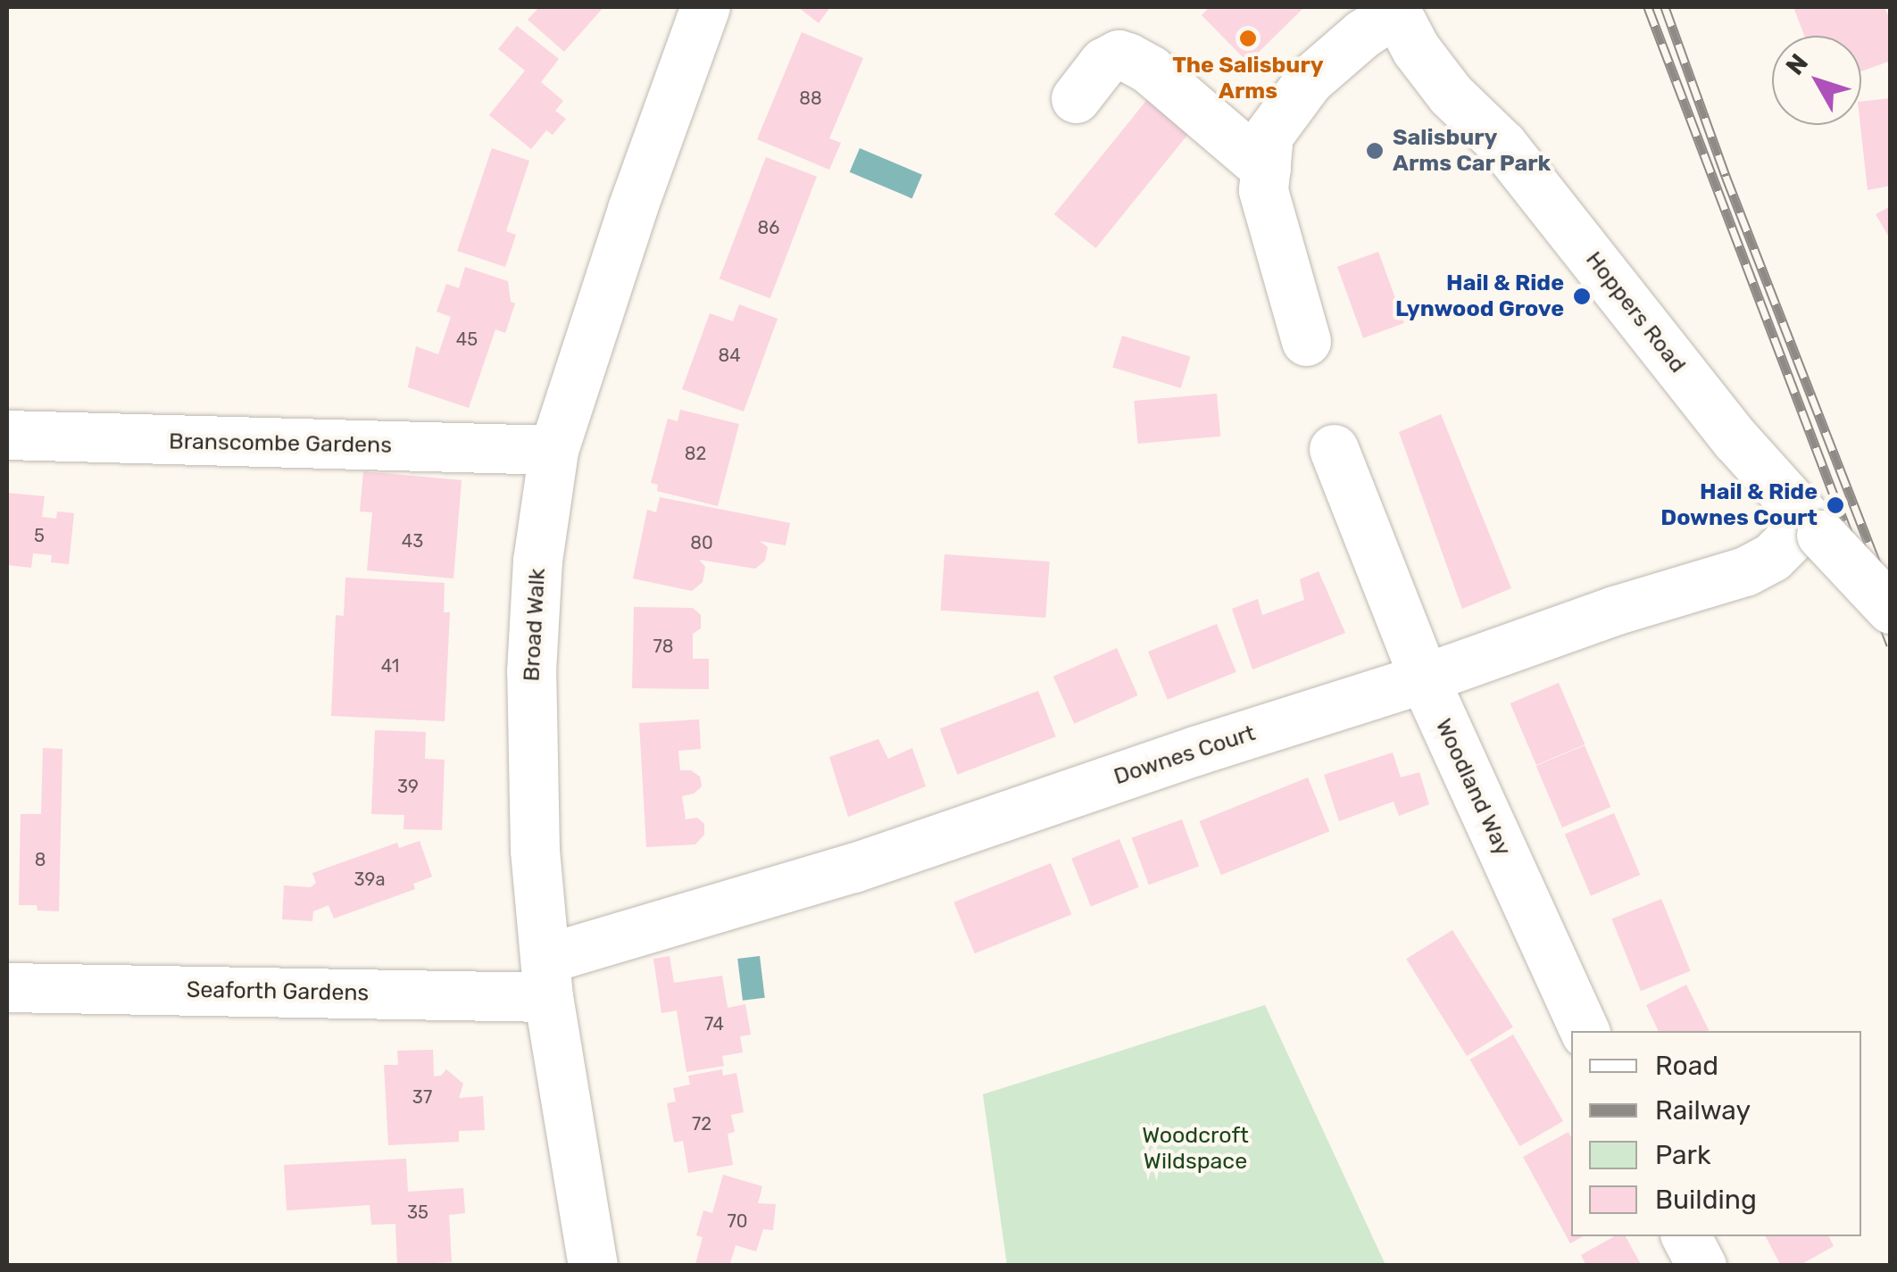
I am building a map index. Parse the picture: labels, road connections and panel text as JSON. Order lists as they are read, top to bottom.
{
  "streets": {
    "street": [
      "Hoppers Road",
      "Branscombe Gardens",
      "Broad Walk",
      "Downes Court",
      "Woodland Way",
      "Seaforth Gardens"
    ]
  },
  "crossings": [
    ["Hoppers Road", "Downes Court"],
    ["Branscombe Gardens", "Broad Walk"],
    ["Broad Walk", "Downes Court"],
    ["Broad Walk", "Seaforth Gardens"],
    ["Downes Court", "Woodland Way"],
    ["Downes Court", "Seaforth Gardens"]
  ],
  "parks": ["Woodcroft Wildspace"],
  "places": [
    "The Salisbury Arms",
    "Salisbury Arms Car Park",
    "Hail & Ride Lynwood Grove",
    "Hail & Ride Downes Court"
  ],
  "house_numbers": [
    "88",
    "86",
    "45",
    "84",
    "82",
    "5",
    "43",
    "80",
    "78",
    "41",
    "39",
    "8",
    "39a",
    "74",
    "37",
    "72",
    "35",
    "70"
  ],
  "legend": [
    "Road",
    "Railway",
    "Park",
    "Building"
  ],
  "north": "top left"
}
